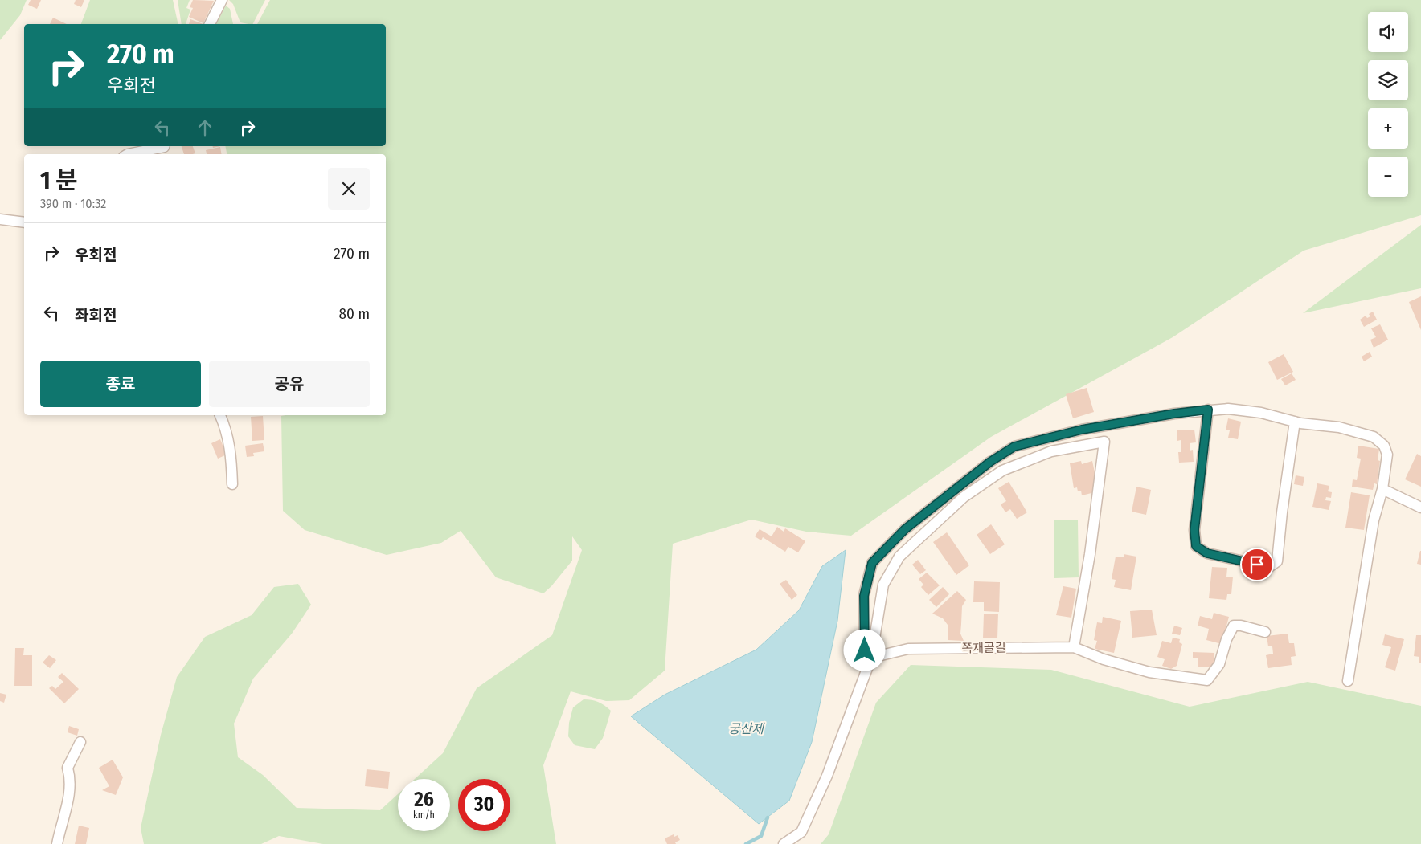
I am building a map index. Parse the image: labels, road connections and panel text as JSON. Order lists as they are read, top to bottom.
{
  "streets": {
    "street": ["쪽재골길"]
  },
  "water": ["궁산제"],
  "page": {
    "map_buttons": ["+", "−"],
    "turn": ["270 m", "우회전"],
    "heading": ["1 분", "390 m · 10:32"],
    "list": [
      {
        "name": "우회전",
        "value": "270 m"
      },
      {
        "name": "좌회전",
        "value": "80 m"
      }
    ],
    "buttons": ["종료", "공유"],
    "speed": "26 km/h",
    "limit": "30"
  }
}
